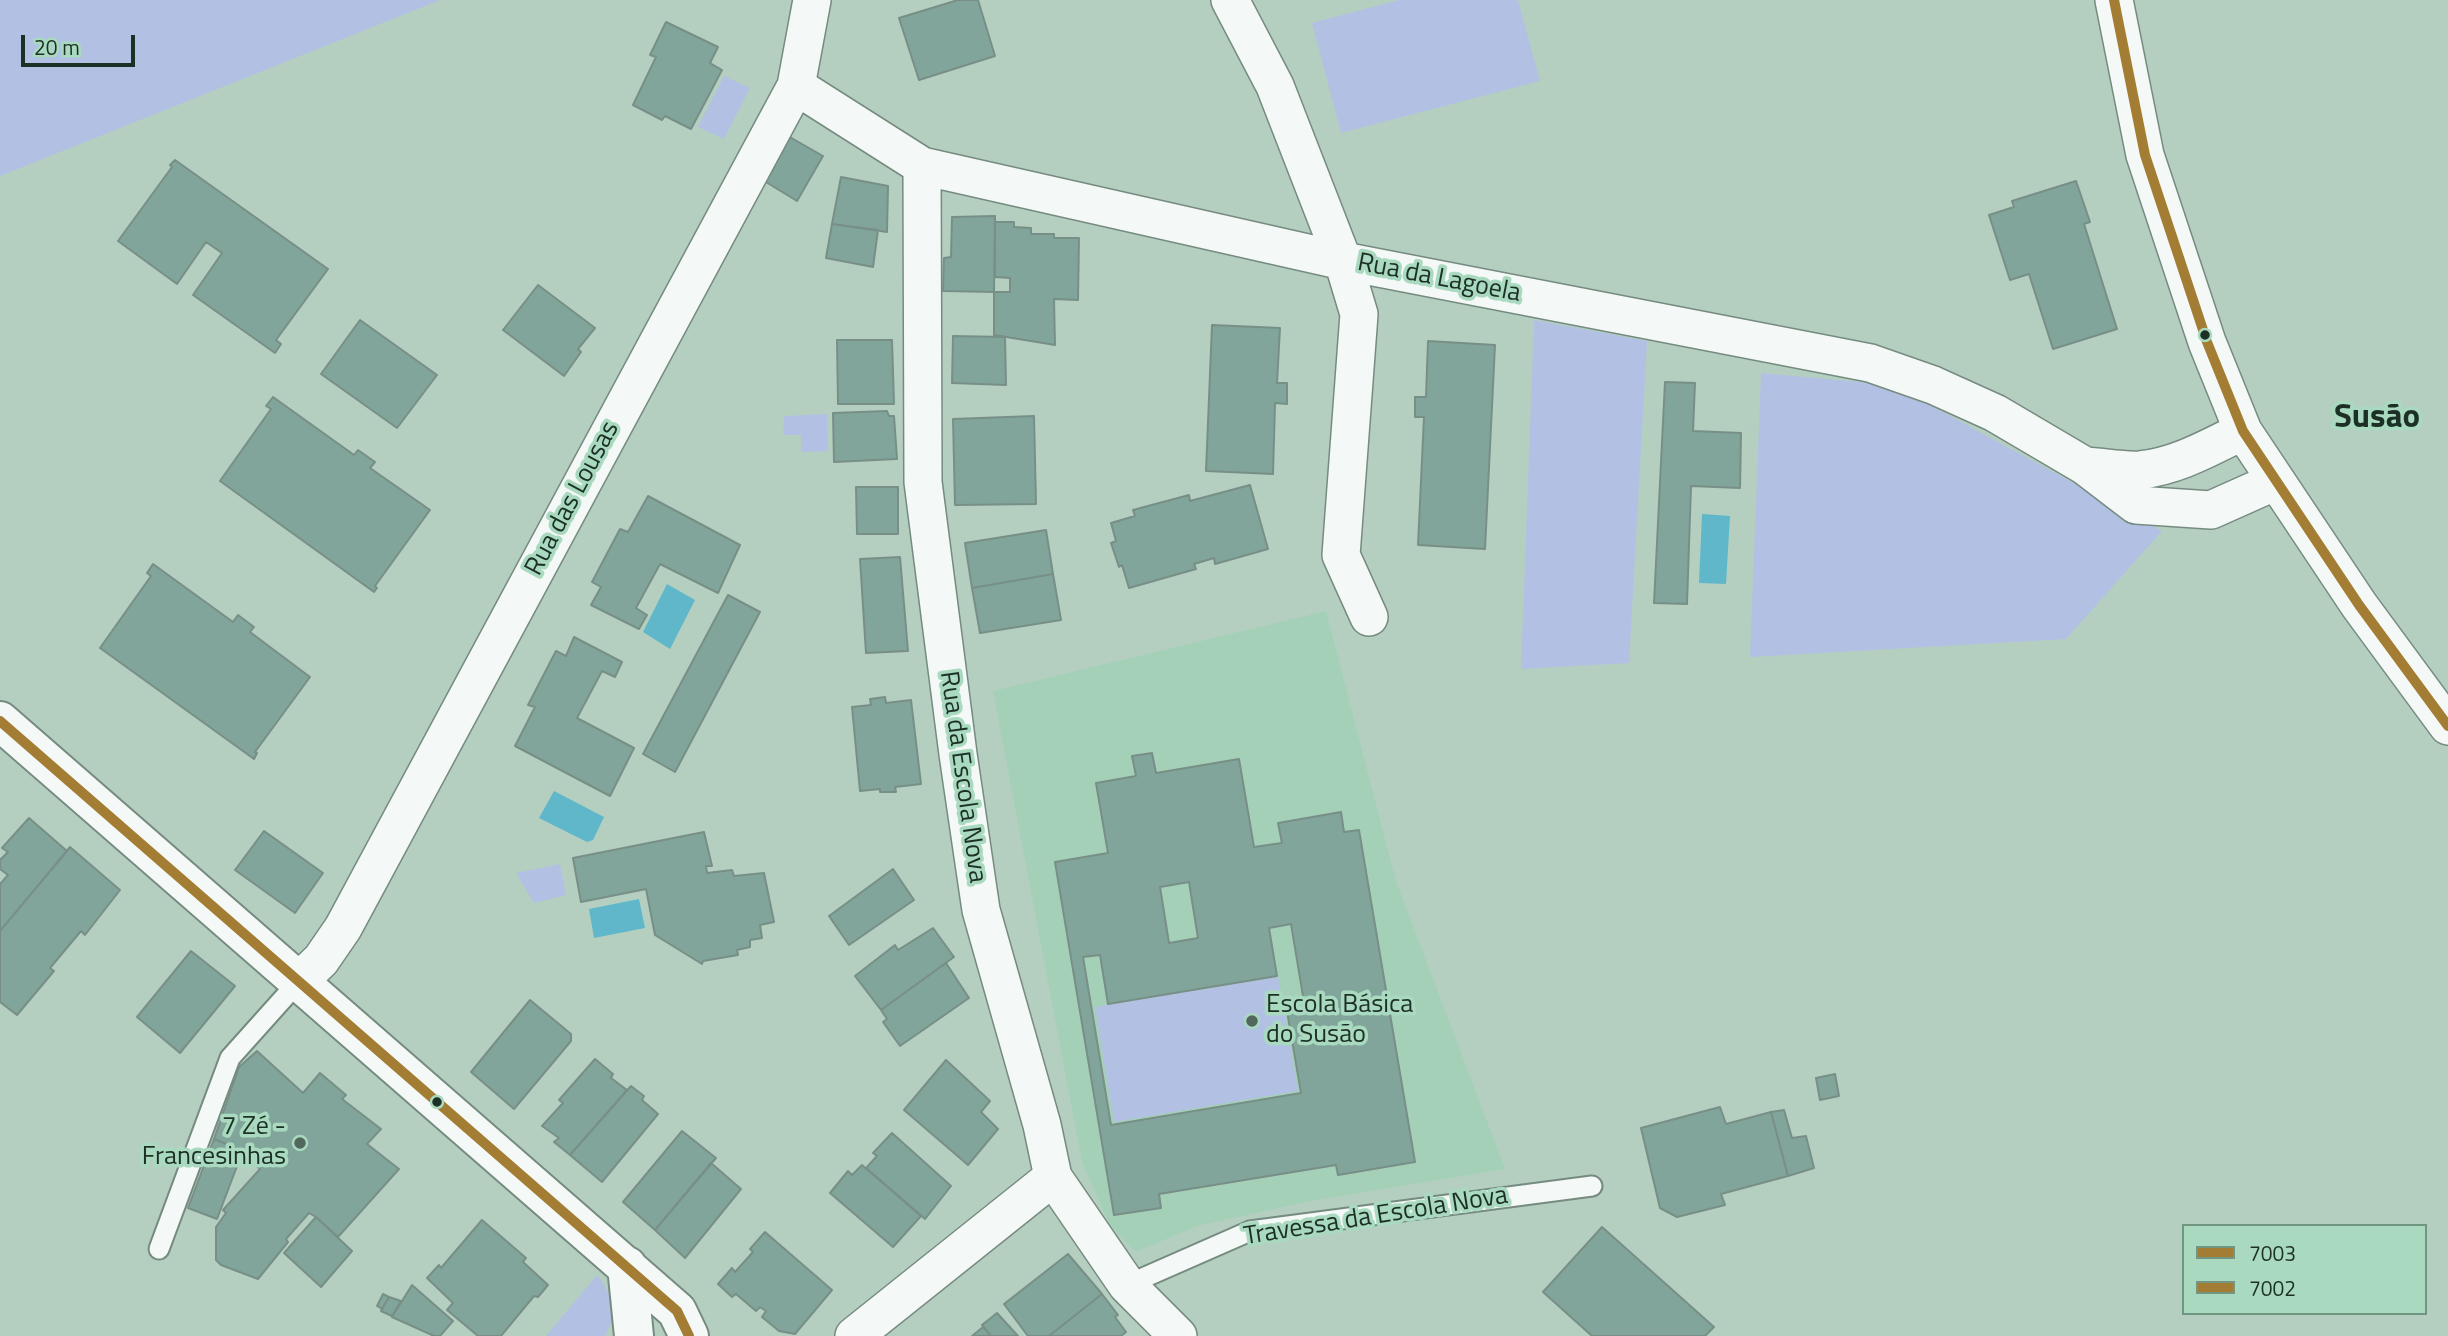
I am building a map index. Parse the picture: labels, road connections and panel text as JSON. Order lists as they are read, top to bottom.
{
  "streets": {
    "street": ["Rua da Lagoela", "Rua das Lousas", "Rua da Escola Nova"],
    "lane": ["Travessa da Escola Nova"]
  },
  "crossings": [
    ["Rua da Lagoela", "Rua das Lousas"],
    ["Rua da Lagoela", "Rua da Escola Nova"],
    ["Rua da Escola Nova", "Travessa da Escola Nova"]
  ],
  "districts": ["Susão"],
  "places": ["Escola Básica do Susão", "7 Zé - Francesinhas"],
  "lines": ["transit line 7003", "transit line 7002"],
  "legend": ["7003", "7002"],
  "scale_bar": "20 m"
}
